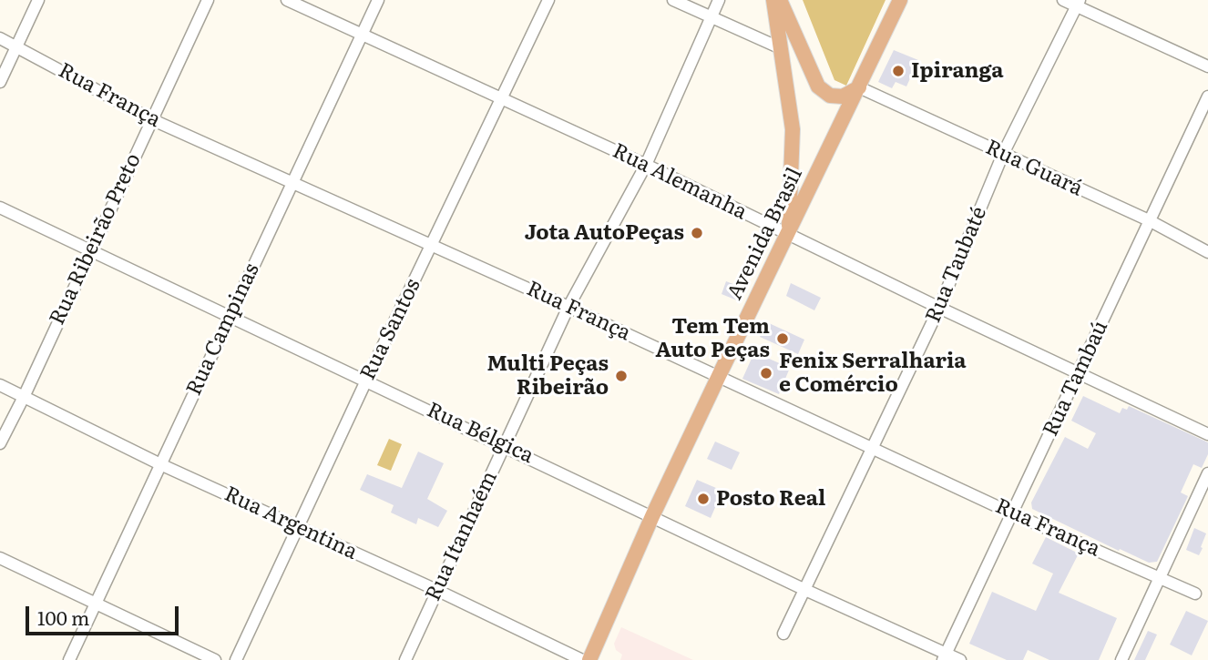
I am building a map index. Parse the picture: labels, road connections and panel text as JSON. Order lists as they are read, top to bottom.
{
  "streets": {
    "main road": ["Avenida Brasil"],
    "street": [
      "Rua França",
      "Rua Guará",
      "Rua Alemanha",
      "Rua Ribeirão Preto",
      "Rua Taubaté",
      "Rua Campinas",
      "Rua Santos",
      "Rua Tambaú",
      "Rua Bélgica",
      "Rua Argentina",
      "Rua Itanhaém"
    ]
  },
  "crossings": [
    ["Rua França", "Avenida Brasil"],
    ["Rua França", "Rua Ribeirão Preto"],
    ["Rua França", "Rua Taubaté"],
    ["Rua França", "Rua Campinas"],
    ["Rua França", "Rua Santos"],
    ["Rua França", "Rua Tambaú"],
    ["Rua França", "Rua Itanhaém"],
    ["Rua Guará", "Avenida Brasil"],
    ["Rua Guará", "Rua Taubaté"],
    ["Rua Guará", "Rua Tambaú"],
    ["Rua Alemanha", "Avenida Brasil"],
    ["Rua Alemanha", "Rua Taubaté"],
    ["Rua Alemanha", "Rua Campinas"],
    ["Rua Alemanha", "Rua Santos"],
    ["Rua Alemanha", "Rua Tambaú"],
    ["Rua Alemanha", "Rua Itanhaém"],
    ["Avenida Brasil", "Rua Bélgica"],
    ["Rua Ribeirão Preto", "Rua Bélgica"],
    ["Rua Ribeirão Preto", "Rua Argentina"],
    ["Rua Taubaté", "Rua Bélgica"],
    ["Rua Campinas", "Rua Bélgica"],
    ["Rua Campinas", "Rua Argentina"],
    ["Rua Santos", "Rua Bélgica"],
    ["Rua Santos", "Rua Argentina"],
    ["Rua Tambaú", "Rua Bélgica"],
    ["Rua Bélgica", "Rua Itanhaém"],
    ["Rua Argentina", "Rua Itanhaém"]
  ],
  "places": [
    "Ipiranga",
    "Jota AutoPeças",
    "Tem Tem Auto Peças",
    "Fenix Serralharia e Comércio",
    "Multi Peças Ribeirão",
    "Posto Real"
  ],
  "scale_bar": "100 m"
}
